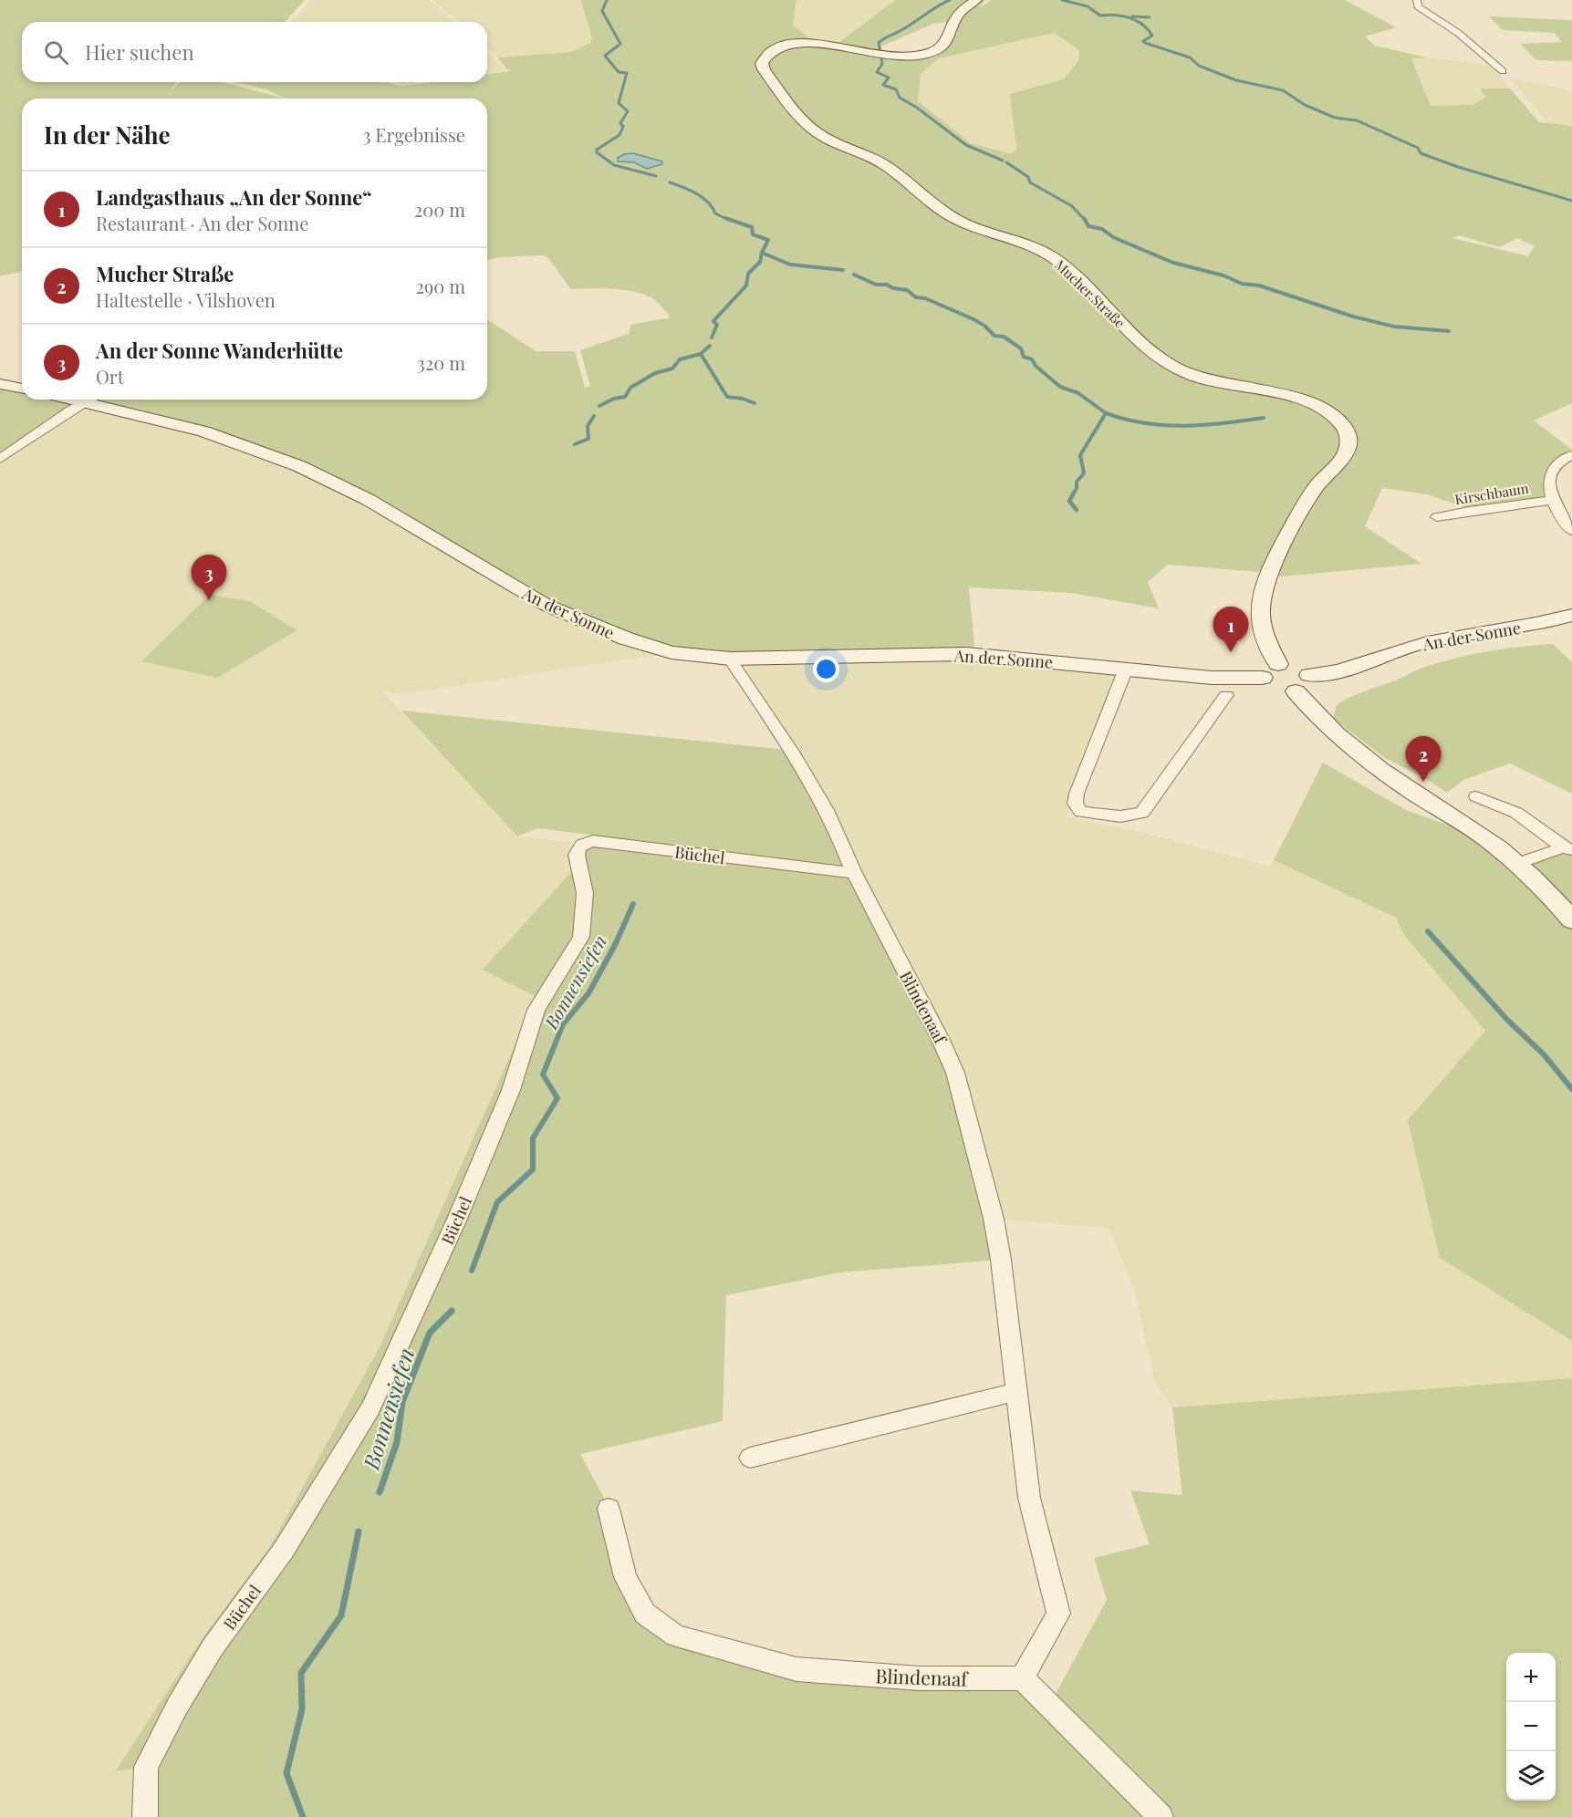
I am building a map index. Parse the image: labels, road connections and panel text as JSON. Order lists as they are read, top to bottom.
{
  "streets": {
    "main road": ["Mucher Straße", "An der Sonne"],
    "street": ["Kirschbaum", "Büchel", "Blindenaaf"]
  },
  "crossings": [
    ["Mucher Straße", "An der Sonne"],
    ["An der Sonne", "Blindenaaf"],
    ["Büchel", "Blindenaaf"]
  ],
  "water": ["Bonnensiefen"],
  "page": {
    "search": "Hier suchen",
    "heading": ["In der Nähe", "3 Ergebnisse"],
    "list": [
      {
        "mark": "1",
        "name": "Landgasthaus „An der Sonne“",
        "note": "Restaurant · An der Sonne",
        "value": "200 m"
      },
      {
        "mark": "2",
        "name": "Mucher Straße",
        "note": "Haltestelle · Vilshoven",
        "value": "290 m"
      },
      {
        "mark": "3",
        "name": "An der Sonne Wanderhütte",
        "note": "Ort",
        "value": "320 m"
      }
    ],
    "pins": ["3", "1", "2"],
    "map_buttons": ["+", "−"]
  }
}
